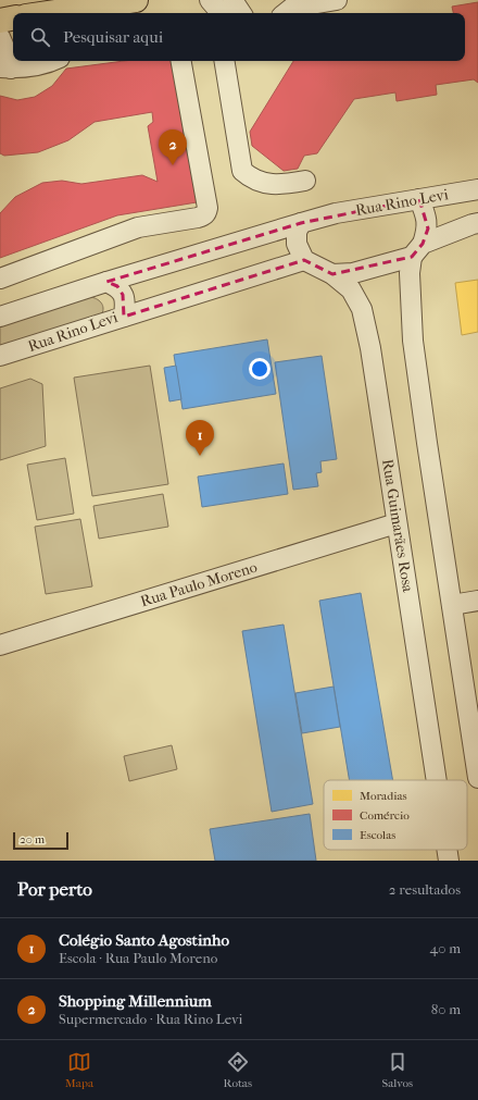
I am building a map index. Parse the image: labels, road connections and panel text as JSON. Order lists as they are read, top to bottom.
{
  "streets": {
    "street": ["Rua Rino Levi", "Rua Guimarães Rosa", "Rua Paulo Moreno"]
  },
  "crossings": [
    ["Rua Guimarães Rosa", "Rua Paulo Moreno"]
  ],
  "legend": ["Moradias", "Comércio", "Escolas"],
  "scale_bar": "20 m",
  "page": {
    "search": "Pesquisar aqui",
    "pins": ["2", "1"],
    "scale": "20 m",
    "heading": ["Por perto", "2 resultados"],
    "list": [
      {
        "mark": "1",
        "name": "Colégio Santo Agostinho",
        "note": "Escola · Rua Paulo Moreno",
        "value": "40 m"
      },
      {
        "mark": "2",
        "name": "Shopping Millennium",
        "note": "Supermercado · Rua Rino Levi",
        "value": "80 m"
      }
    ],
    "nav": ["Mapa", "Rotas", "Salvos"]
  }
}
